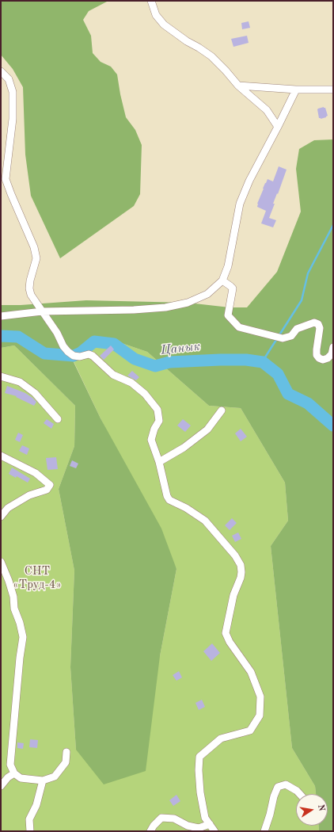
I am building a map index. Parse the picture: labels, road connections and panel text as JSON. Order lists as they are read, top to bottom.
{
  "water": ["Цанык"],
  "parks": ["СНТ «Труд-4»"],
  "north": "right"
}
